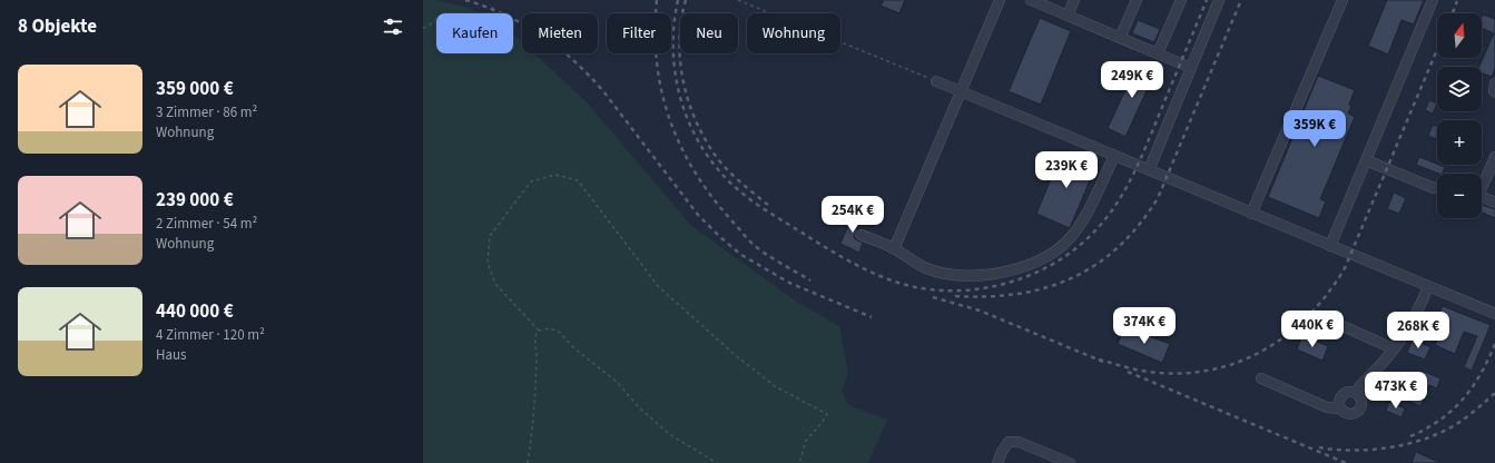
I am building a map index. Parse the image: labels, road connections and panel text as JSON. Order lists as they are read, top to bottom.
{
  "north": "top",
  "page": {
    "heading": "8 Objekte",
    "map_buttons": ["+", "−"],
    "chip": [
      "Kaufen",
      "Mieten",
      "Filter",
      "Neu",
      "Wohnung"
    ],
    "list": [
      {
        "name": "359 000 €",
        "note": "3 Zimmer · 86 m² · Wohnung"
      },
      {
        "name": "239 000 €",
        "note": "2 Zimmer · 54 m² · Wohnung"
      },
      {
        "name": "440 000 €",
        "note": "4 Zimmer · 120 m² · Haus"
      }
    ],
    "price": [
      "249K €",
      "359K €",
      "239K €",
      "254K €",
      "374K €",
      "440K €",
      "268K €",
      "473K €"
    ]
  }
}
